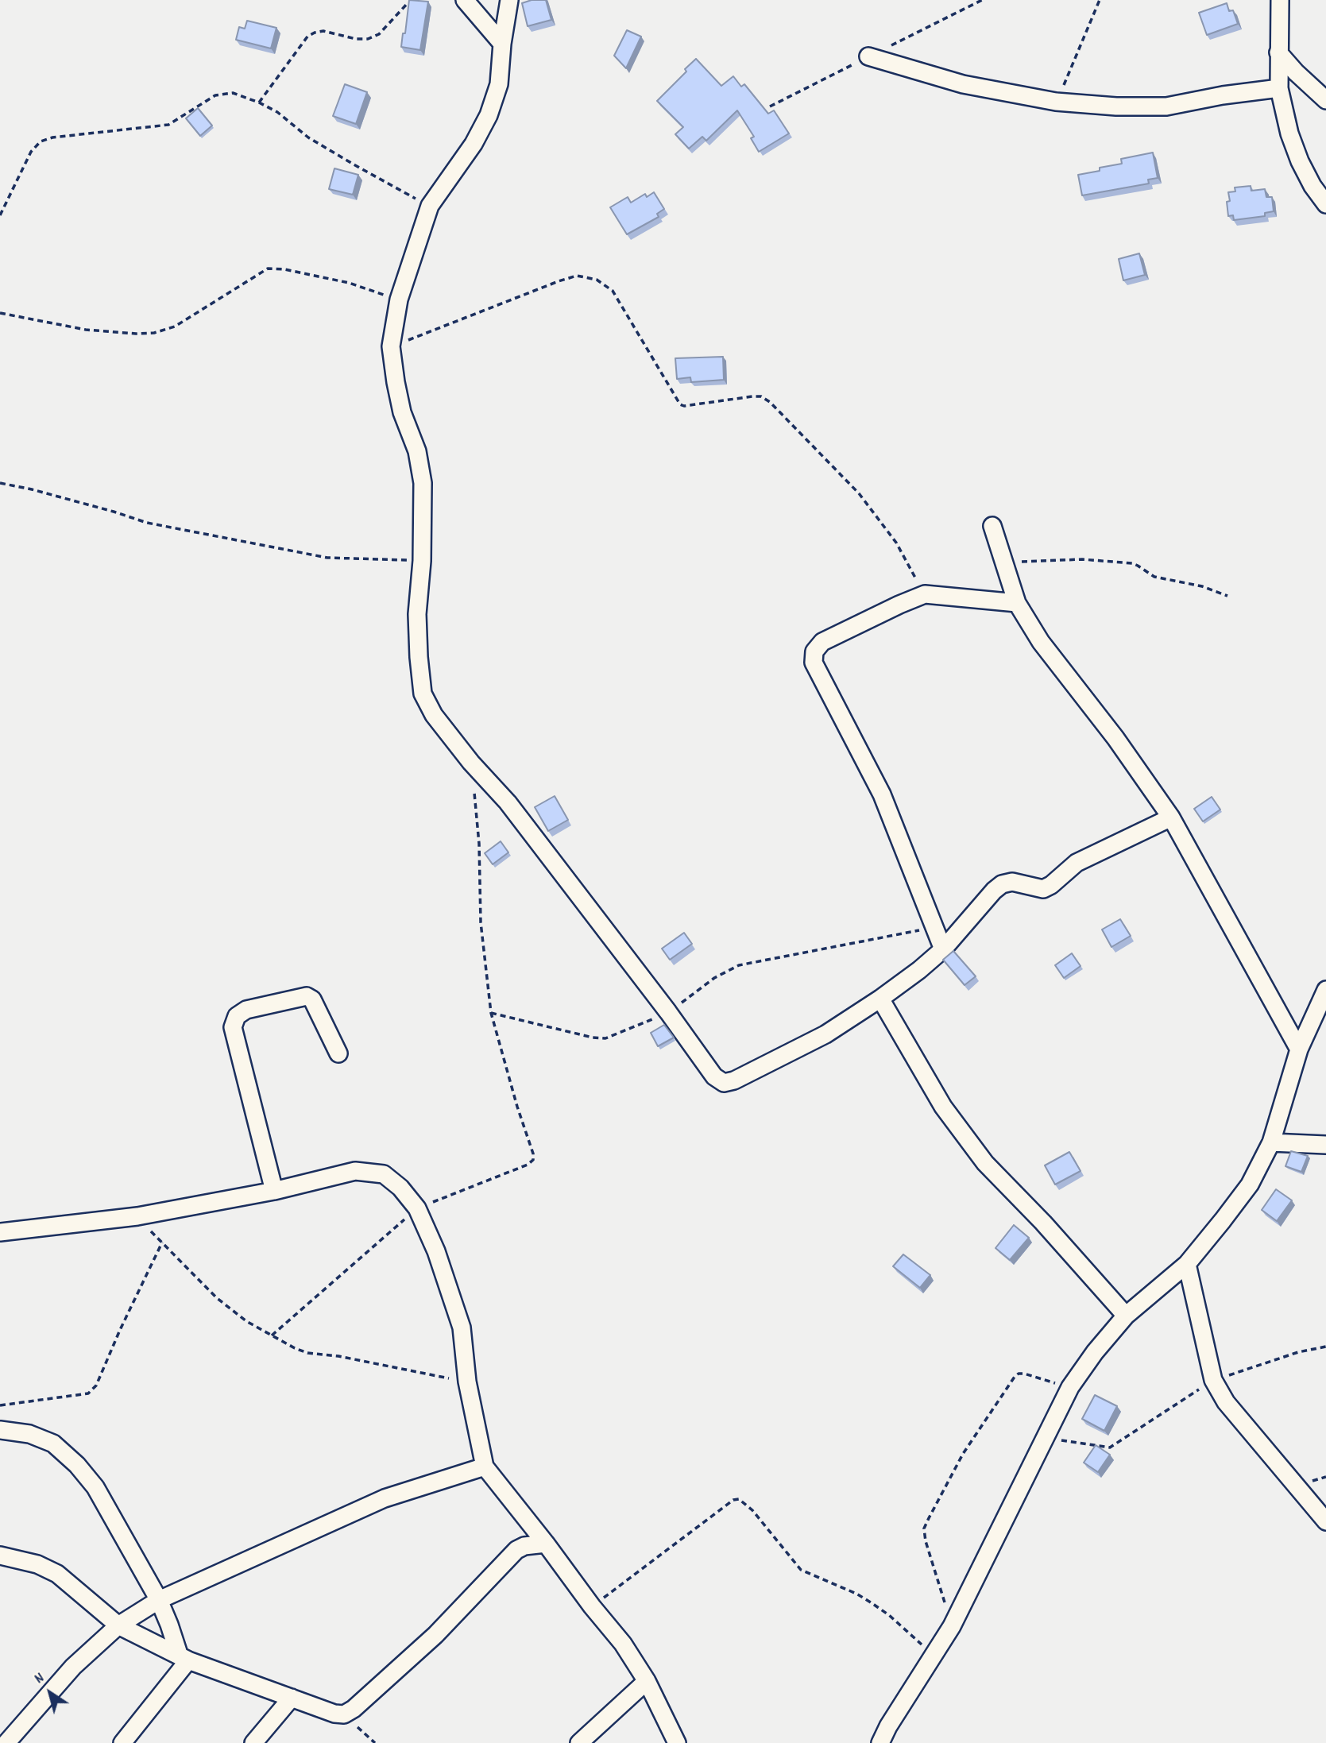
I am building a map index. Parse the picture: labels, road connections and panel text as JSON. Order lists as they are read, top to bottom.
{
  "north": "top left"
}
